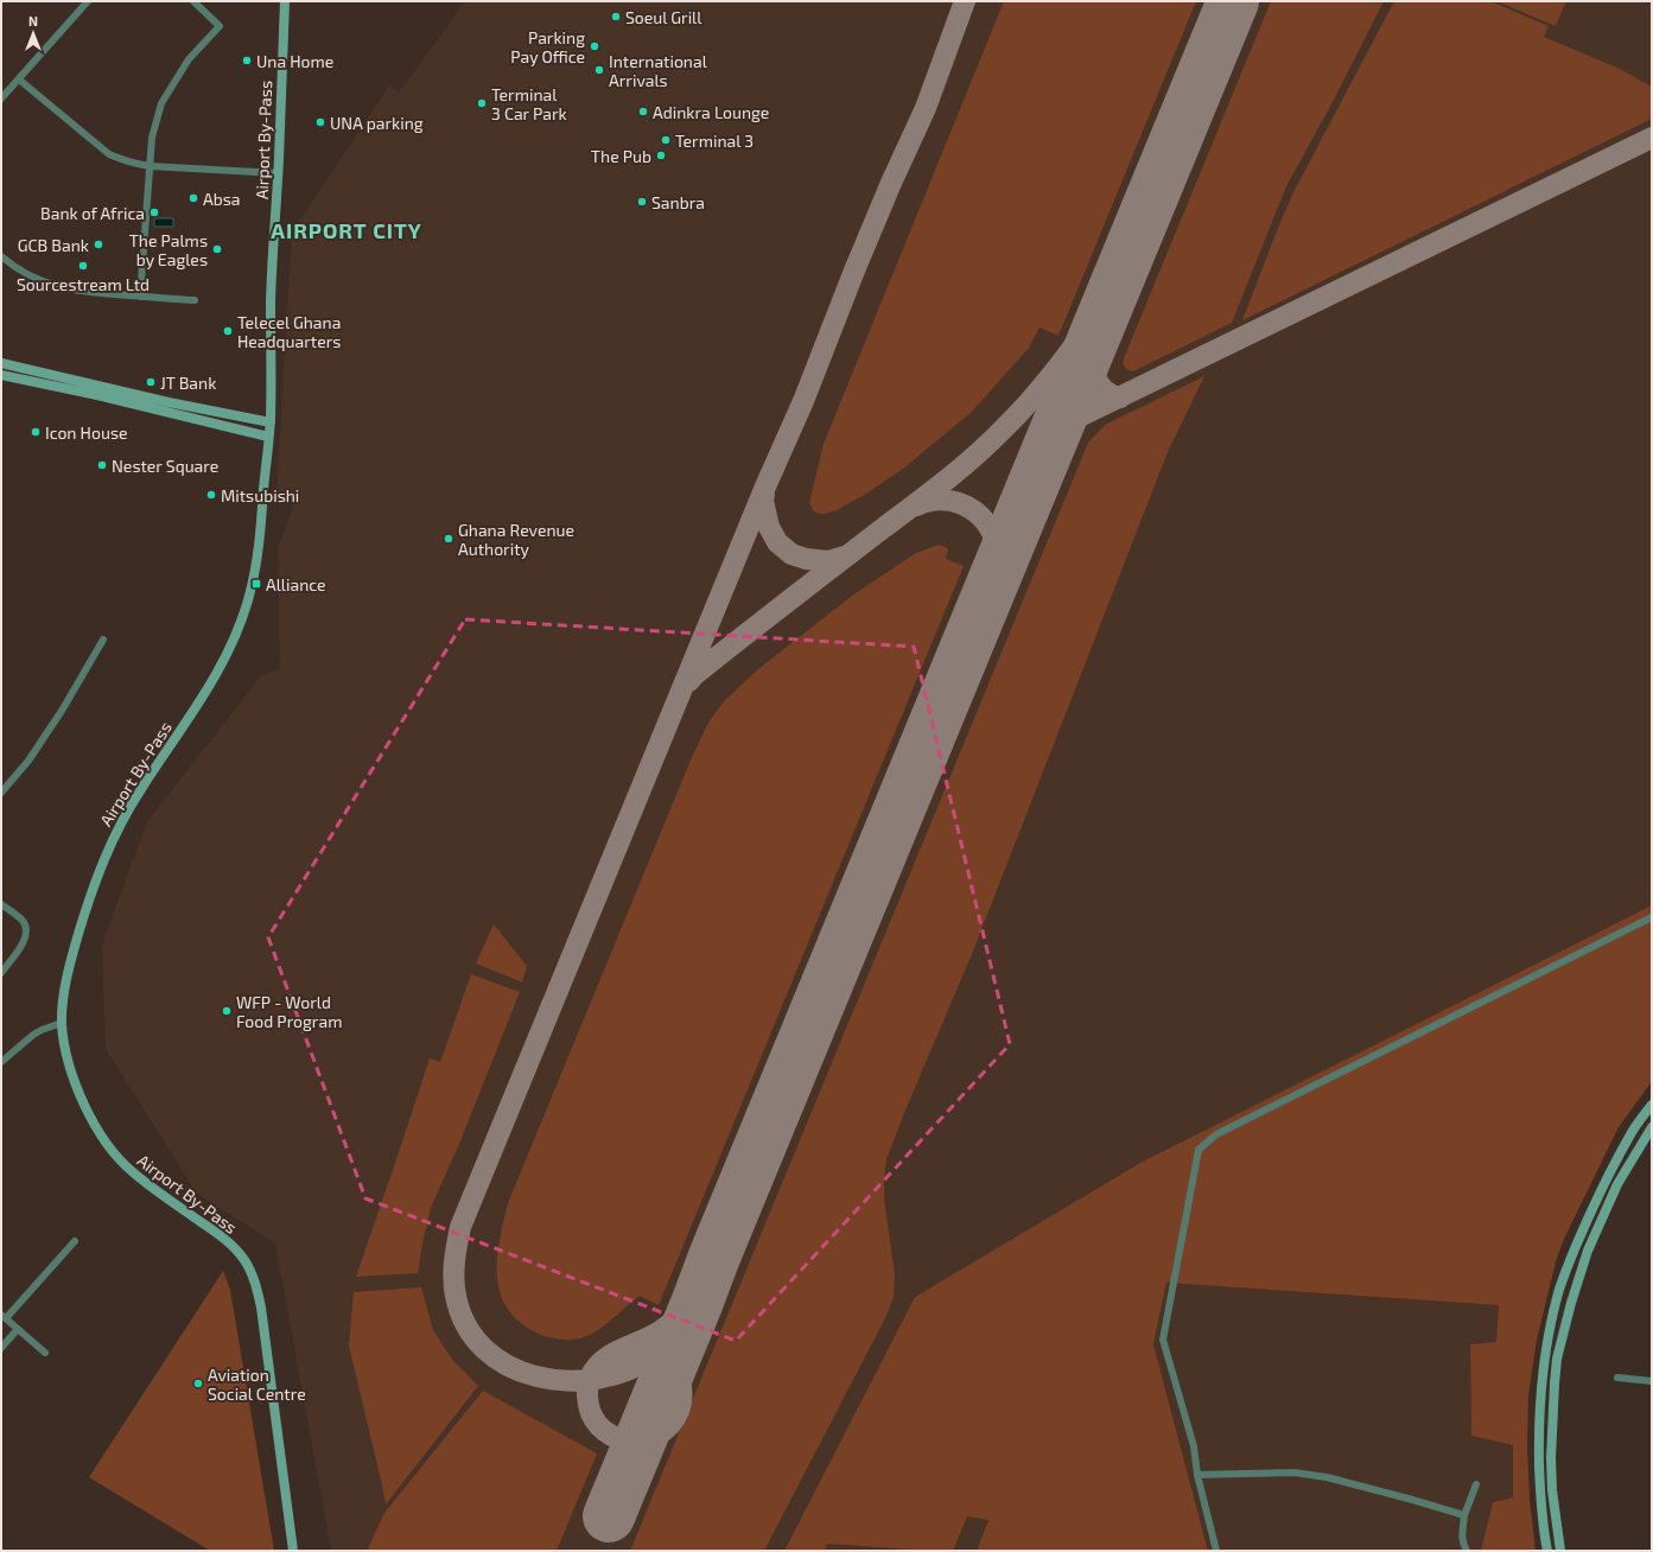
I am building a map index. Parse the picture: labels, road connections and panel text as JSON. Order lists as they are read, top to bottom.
{
  "streets": {
    "main road": ["Airport By-Pass"]
  },
  "districts": ["AIRPORT CITY"],
  "places": {
    "other": [
      "Soeul Grill",
      "Parking Pay Office",
      "Una Home",
      "International Arrivals",
      "Terminal 3 Car Park",
      "Adinkra Lounge",
      "UNA parking",
      "Terminal 3",
      "The Pub",
      "Absa",
      "Sanbra",
      "Bank of Africa",
      "GCB Bank",
      "The Palms by Eagles",
      "Sourcestream Ltd",
      "Telecel Ghana Headquarters",
      "JT Bank",
      "Icon House",
      "Nester Square",
      "Mitsubishi",
      "Ghana Revenue Authority",
      "WFP - World Food Program",
      "Aviation Social Centre"
    ],
    "transit": ["Alliance"]
  },
  "north": "top"
}
